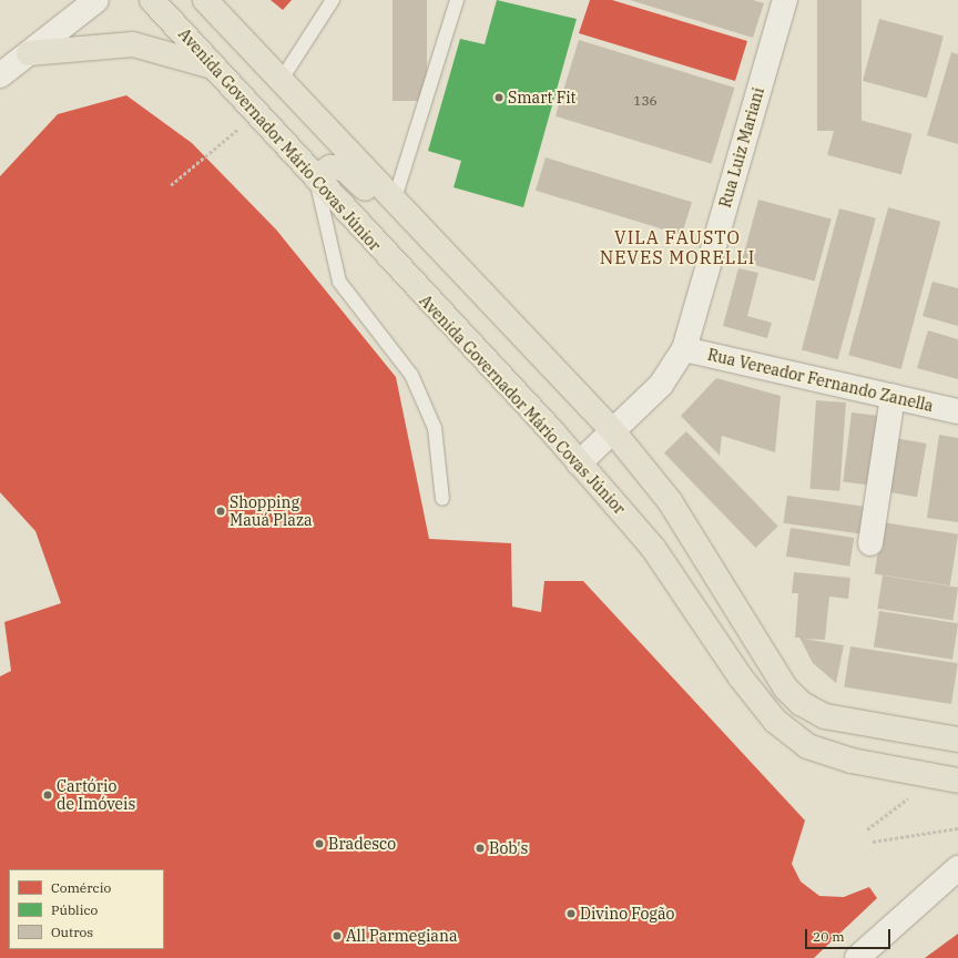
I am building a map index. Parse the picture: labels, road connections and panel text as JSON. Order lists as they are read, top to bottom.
{
  "streets": {
    "main road": ["Avenida Governador Mário Covas Júnior", "Rua Luiz Mariani", "Rua Vereador Fernando Zanella"]
  },
  "crossings": [
    ["Avenida Governador Mário Covas Júnior", "Rua Luiz Mariani"],
    ["Rua Luiz Mariani", "Rua Vereador Fernando Zanella"]
  ],
  "districts": ["VILA FAUSTO NEVES MORELLI"],
  "places": [
    "Smart Fit",
    "Shopping Mauá Plaza",
    "Cartório de Imóveis",
    "Bradesco",
    "Bob's",
    "Divino Fogão",
    "All Parmegiana"
  ],
  "house_numbers": ["136"],
  "legend": ["Comércio", "Público", "Outros"],
  "scale_bar": "20 m"
}
